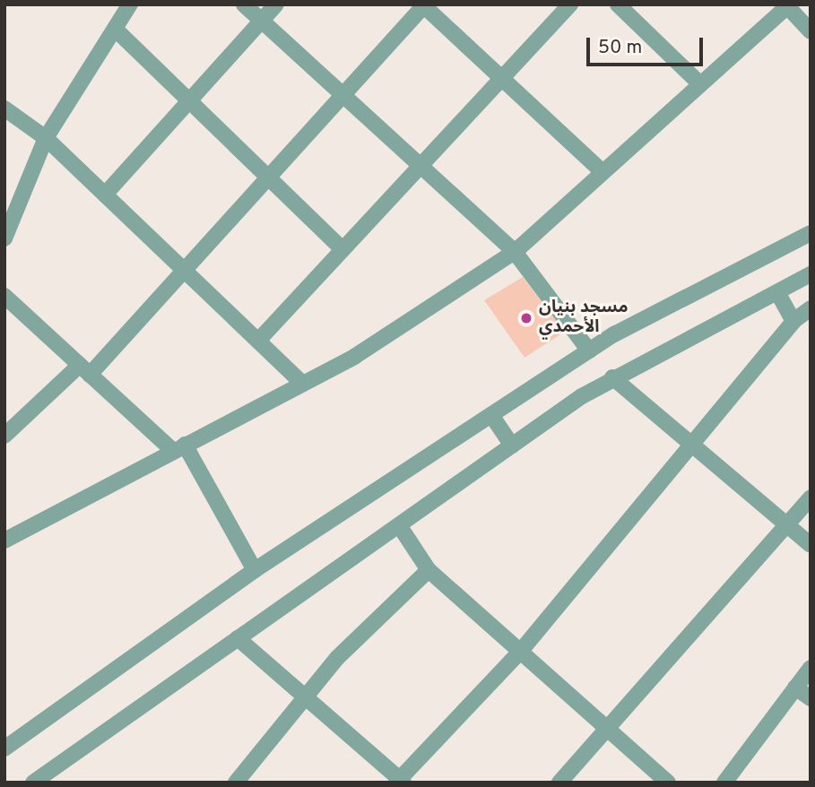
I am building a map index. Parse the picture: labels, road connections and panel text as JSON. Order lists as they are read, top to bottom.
{
  "places": ["مسجد بنيان الأحمدي"],
  "scale_bar": "50 m"
}
